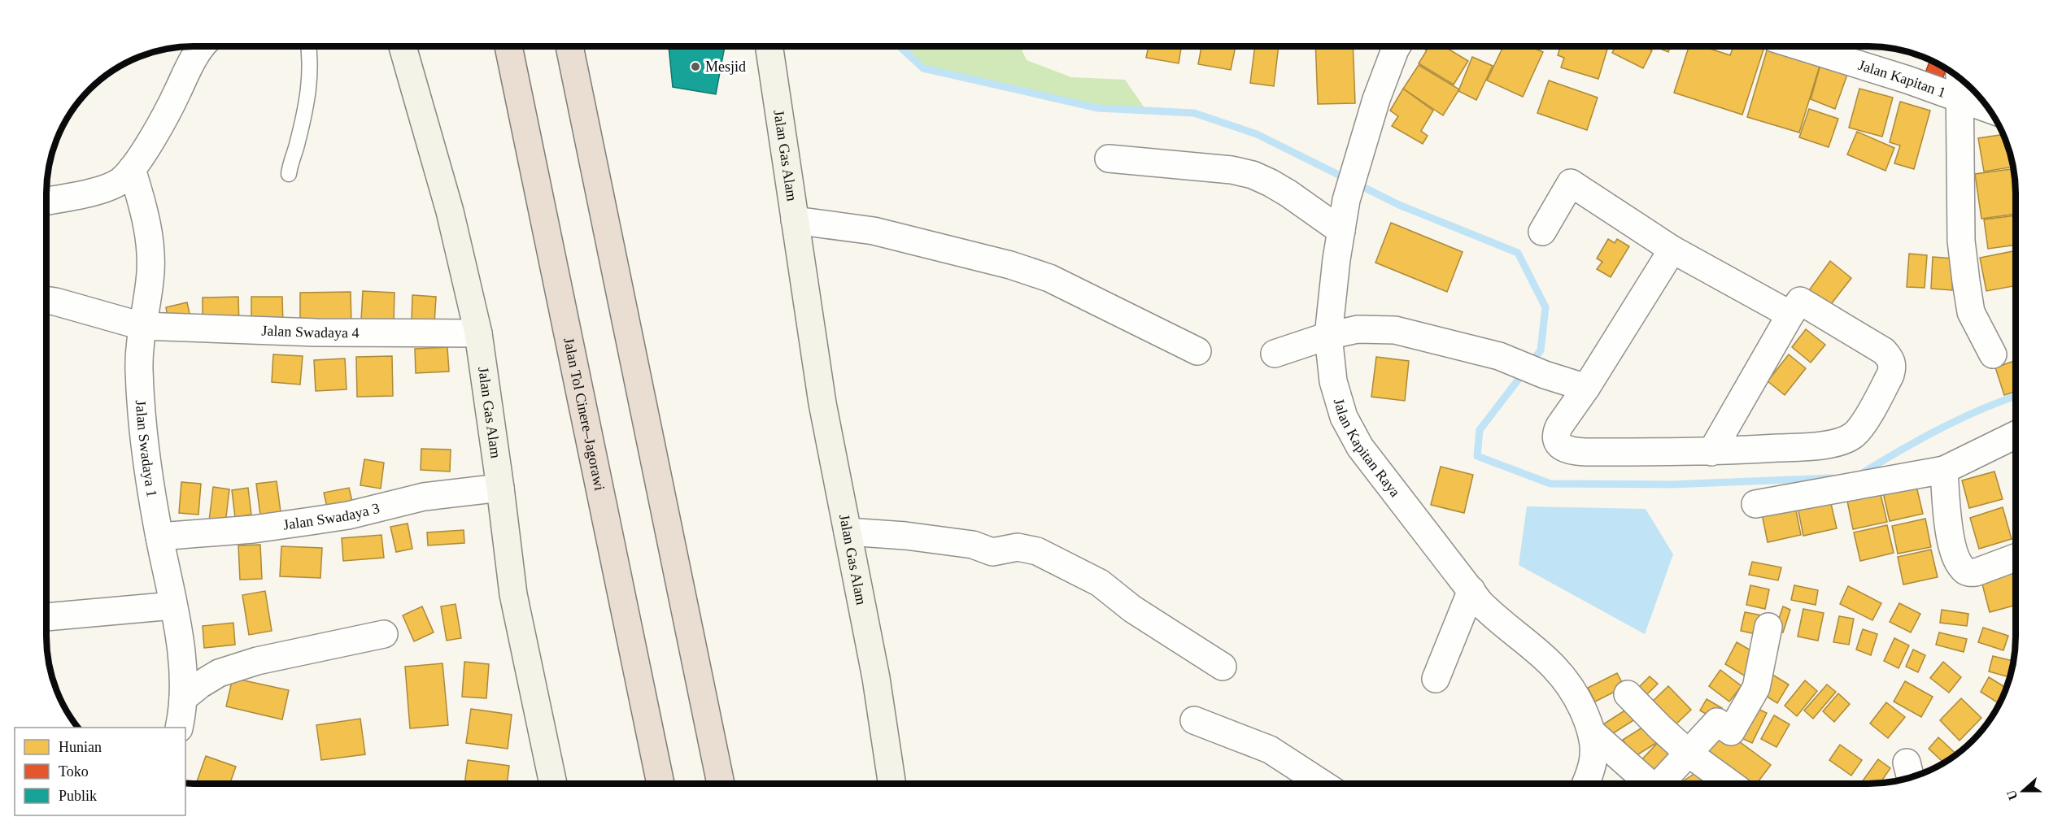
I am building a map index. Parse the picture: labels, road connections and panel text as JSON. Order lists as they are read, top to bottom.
{
  "streets": {
    "highway": ["Jalan Tol Cinere–Jagorawi"],
    "main road": ["Jalan Gas Alam"],
    "street": [
      "Jalan Kapitan 1",
      "Jalan Swadaya 4",
      "Jalan Kapitan Raya",
      "Jalan Swadaya 1",
      "Jalan Swadaya 3"
    ]
  },
  "crossings": [
    ["Jalan Gas Alam", "Jalan Swadaya 4"],
    ["Jalan Gas Alam", "Jalan Swadaya 3"],
    ["Jalan Swadaya 4", "Jalan Swadaya 1"],
    ["Jalan Swadaya 1", "Jalan Swadaya 3"]
  ],
  "places": ["Mesjid"],
  "legend": ["Hunian", "Toko", "Publik"],
  "north": "left"
}
